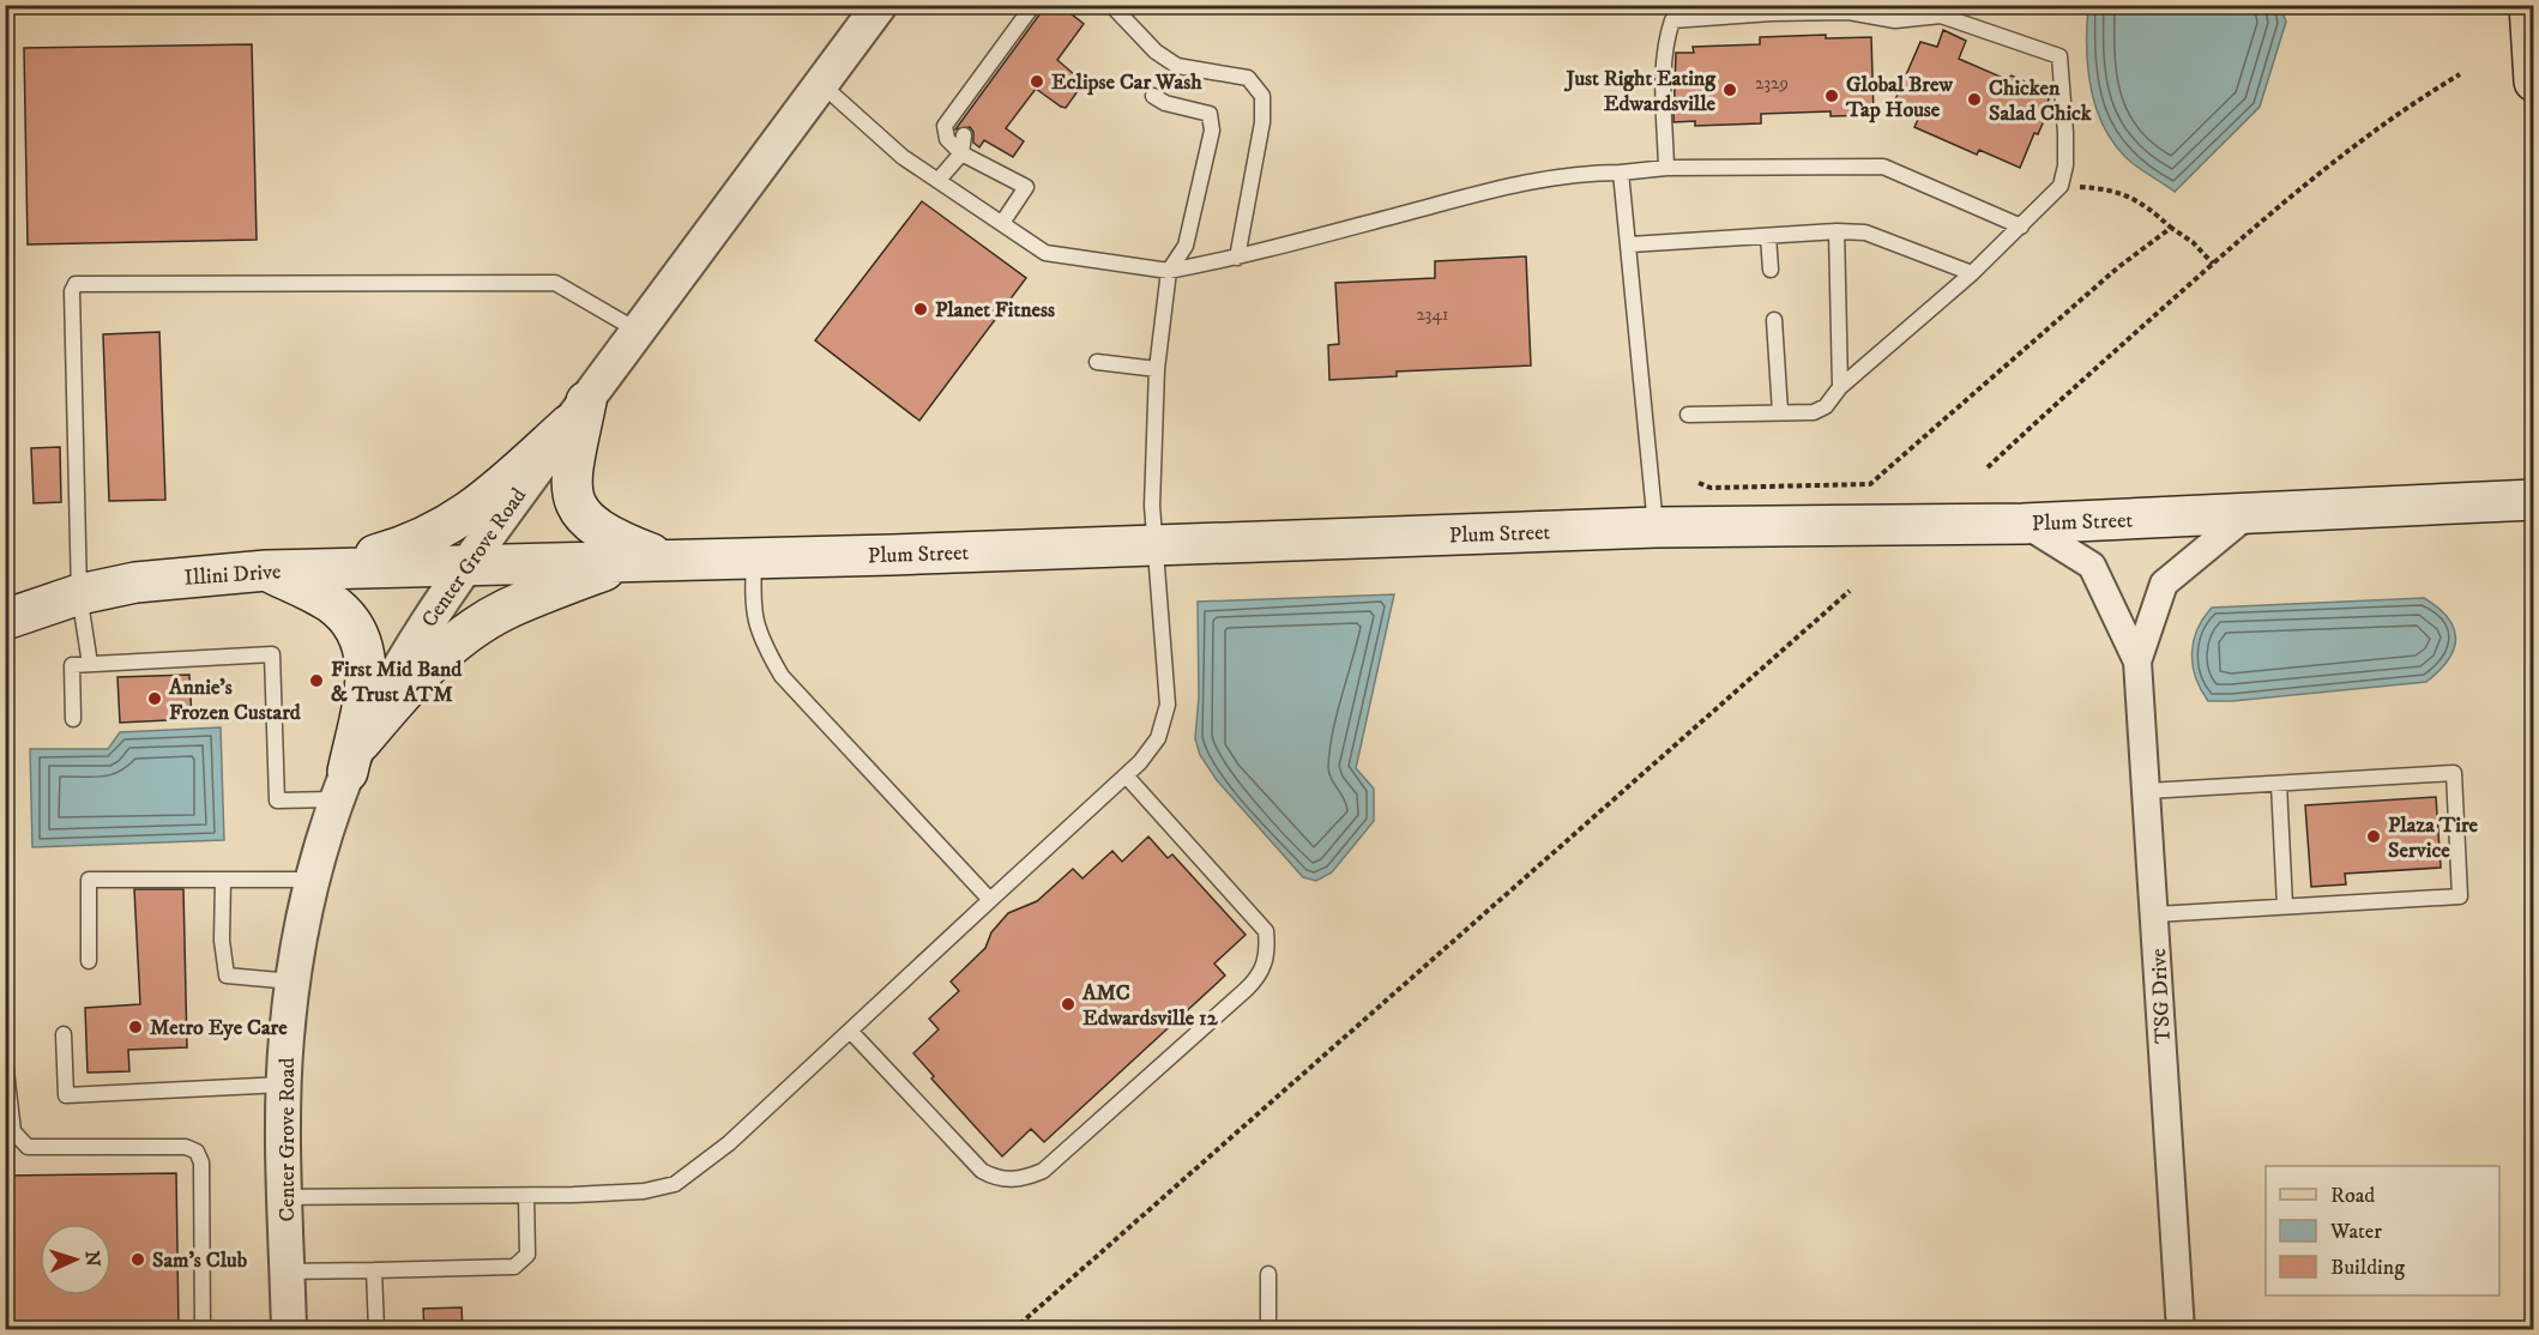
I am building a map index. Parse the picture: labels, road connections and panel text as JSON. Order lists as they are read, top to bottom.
{
  "streets": {
    "main road": ["Plum Street", "Illini Drive"],
    "street": ["Center Grove Road", "TSG Drive"]
  },
  "crossings": [
    ["Plum Street", "Center Grove Road"],
    ["Plum Street", "Illini Drive"],
    ["Plum Street", "TSG Drive"],
    ["Center Grove Road", "Illini Drive"]
  ],
  "places": [
    "Eclipse Car Wash",
    "Just Right Eating Edwardsville",
    "Global Brew Tap House",
    "Chicken Salad Chick",
    "Planet Fitness",
    "First Mid Band & Trust ATM",
    "Annie's Frozen Custard",
    "Plaza Tire Service",
    "AMC Edwardsville 12",
    "Metro Eye Care",
    "Sam's Club"
  ],
  "house_numbers": ["2329", "2341"],
  "legend": ["Road", "Water", "Building"],
  "north": "right"
}
